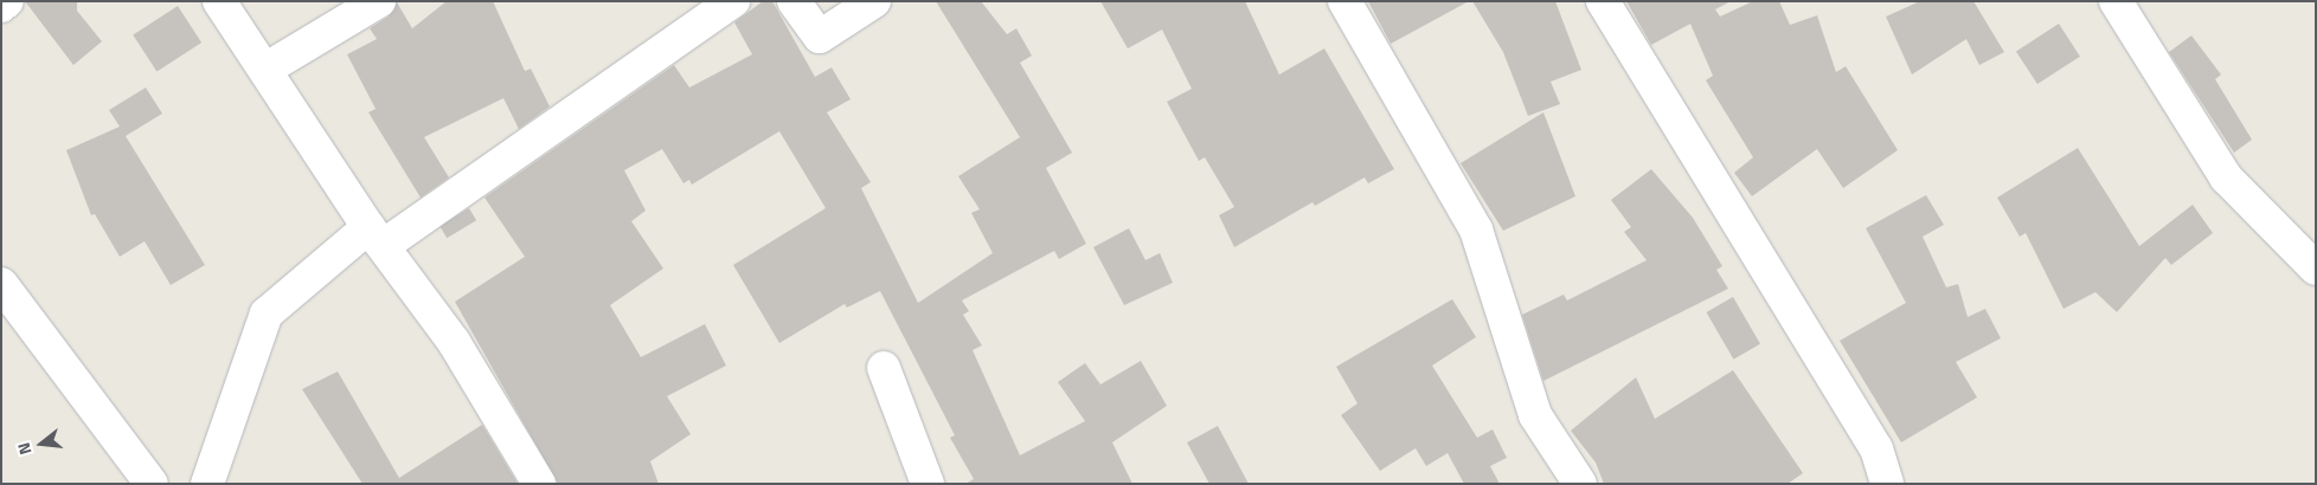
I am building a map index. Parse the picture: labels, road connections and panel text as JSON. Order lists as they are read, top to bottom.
{
  "north": "left"
}
